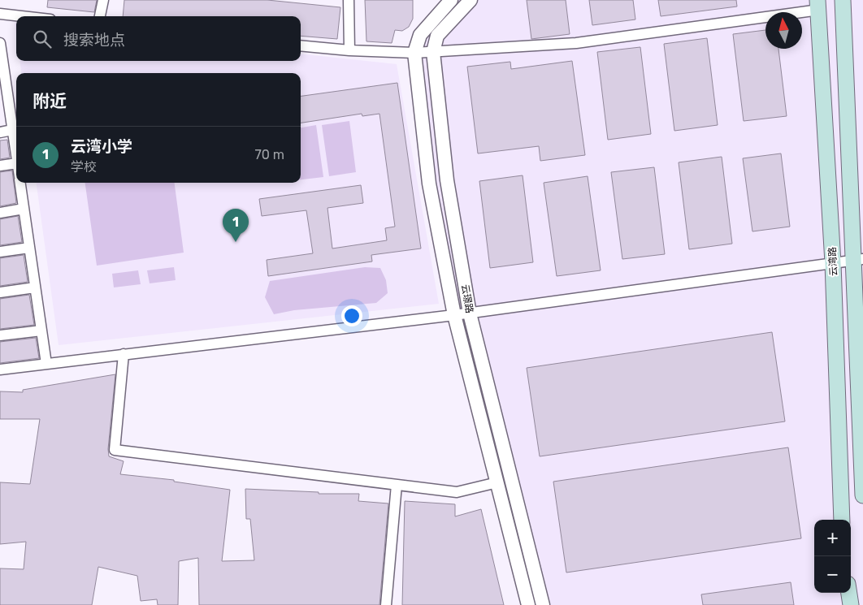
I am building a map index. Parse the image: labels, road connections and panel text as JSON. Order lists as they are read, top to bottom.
{
  "streets": {
    "main road": ["云湾路"],
    "street": ["云璟路"]
  },
  "north": "top",
  "page": {
    "search": "搜索地点",
    "heading": "附近",
    "list": [
      {
        "mark": "1",
        "name": "云湾小学",
        "note": "学校",
        "value": "70 m"
      }
    ],
    "pins": "1",
    "map_buttons": ["+", "−"]
  }
}
